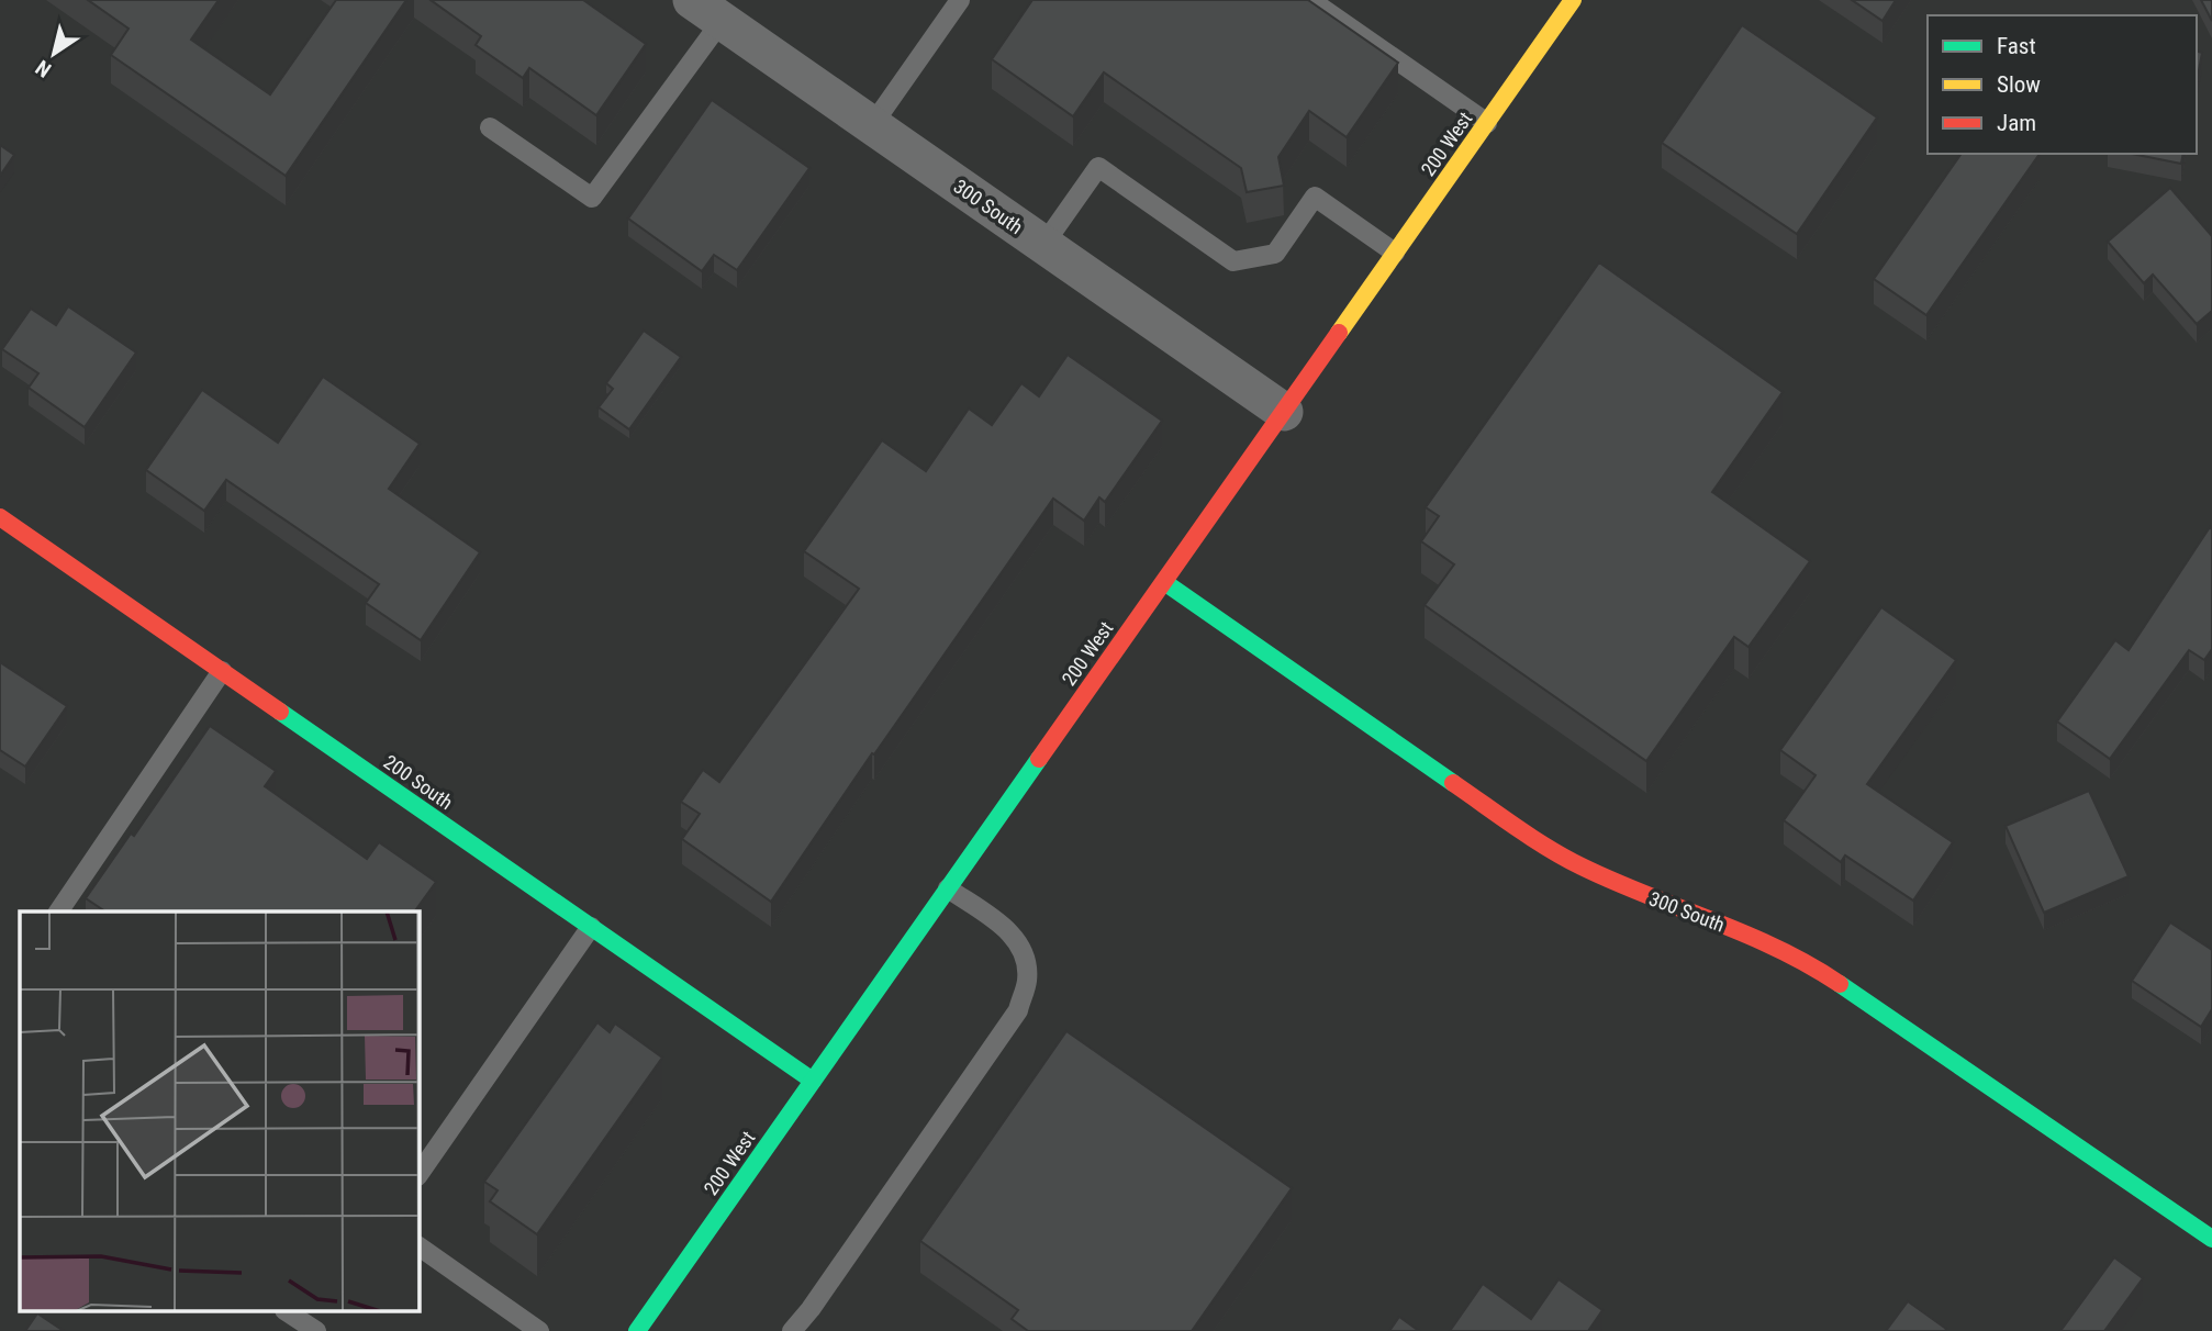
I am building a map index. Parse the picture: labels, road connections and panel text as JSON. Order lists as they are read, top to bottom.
{
  "streets": {
    "street": ["200 West", "300 South", "200 South"]
  },
  "crossings": [
    ["200 West", "300 South"],
    ["200 West", "200 South"]
  ],
  "legend": ["Fast", "Slow", "Jam"],
  "north": "bottom left"
}
